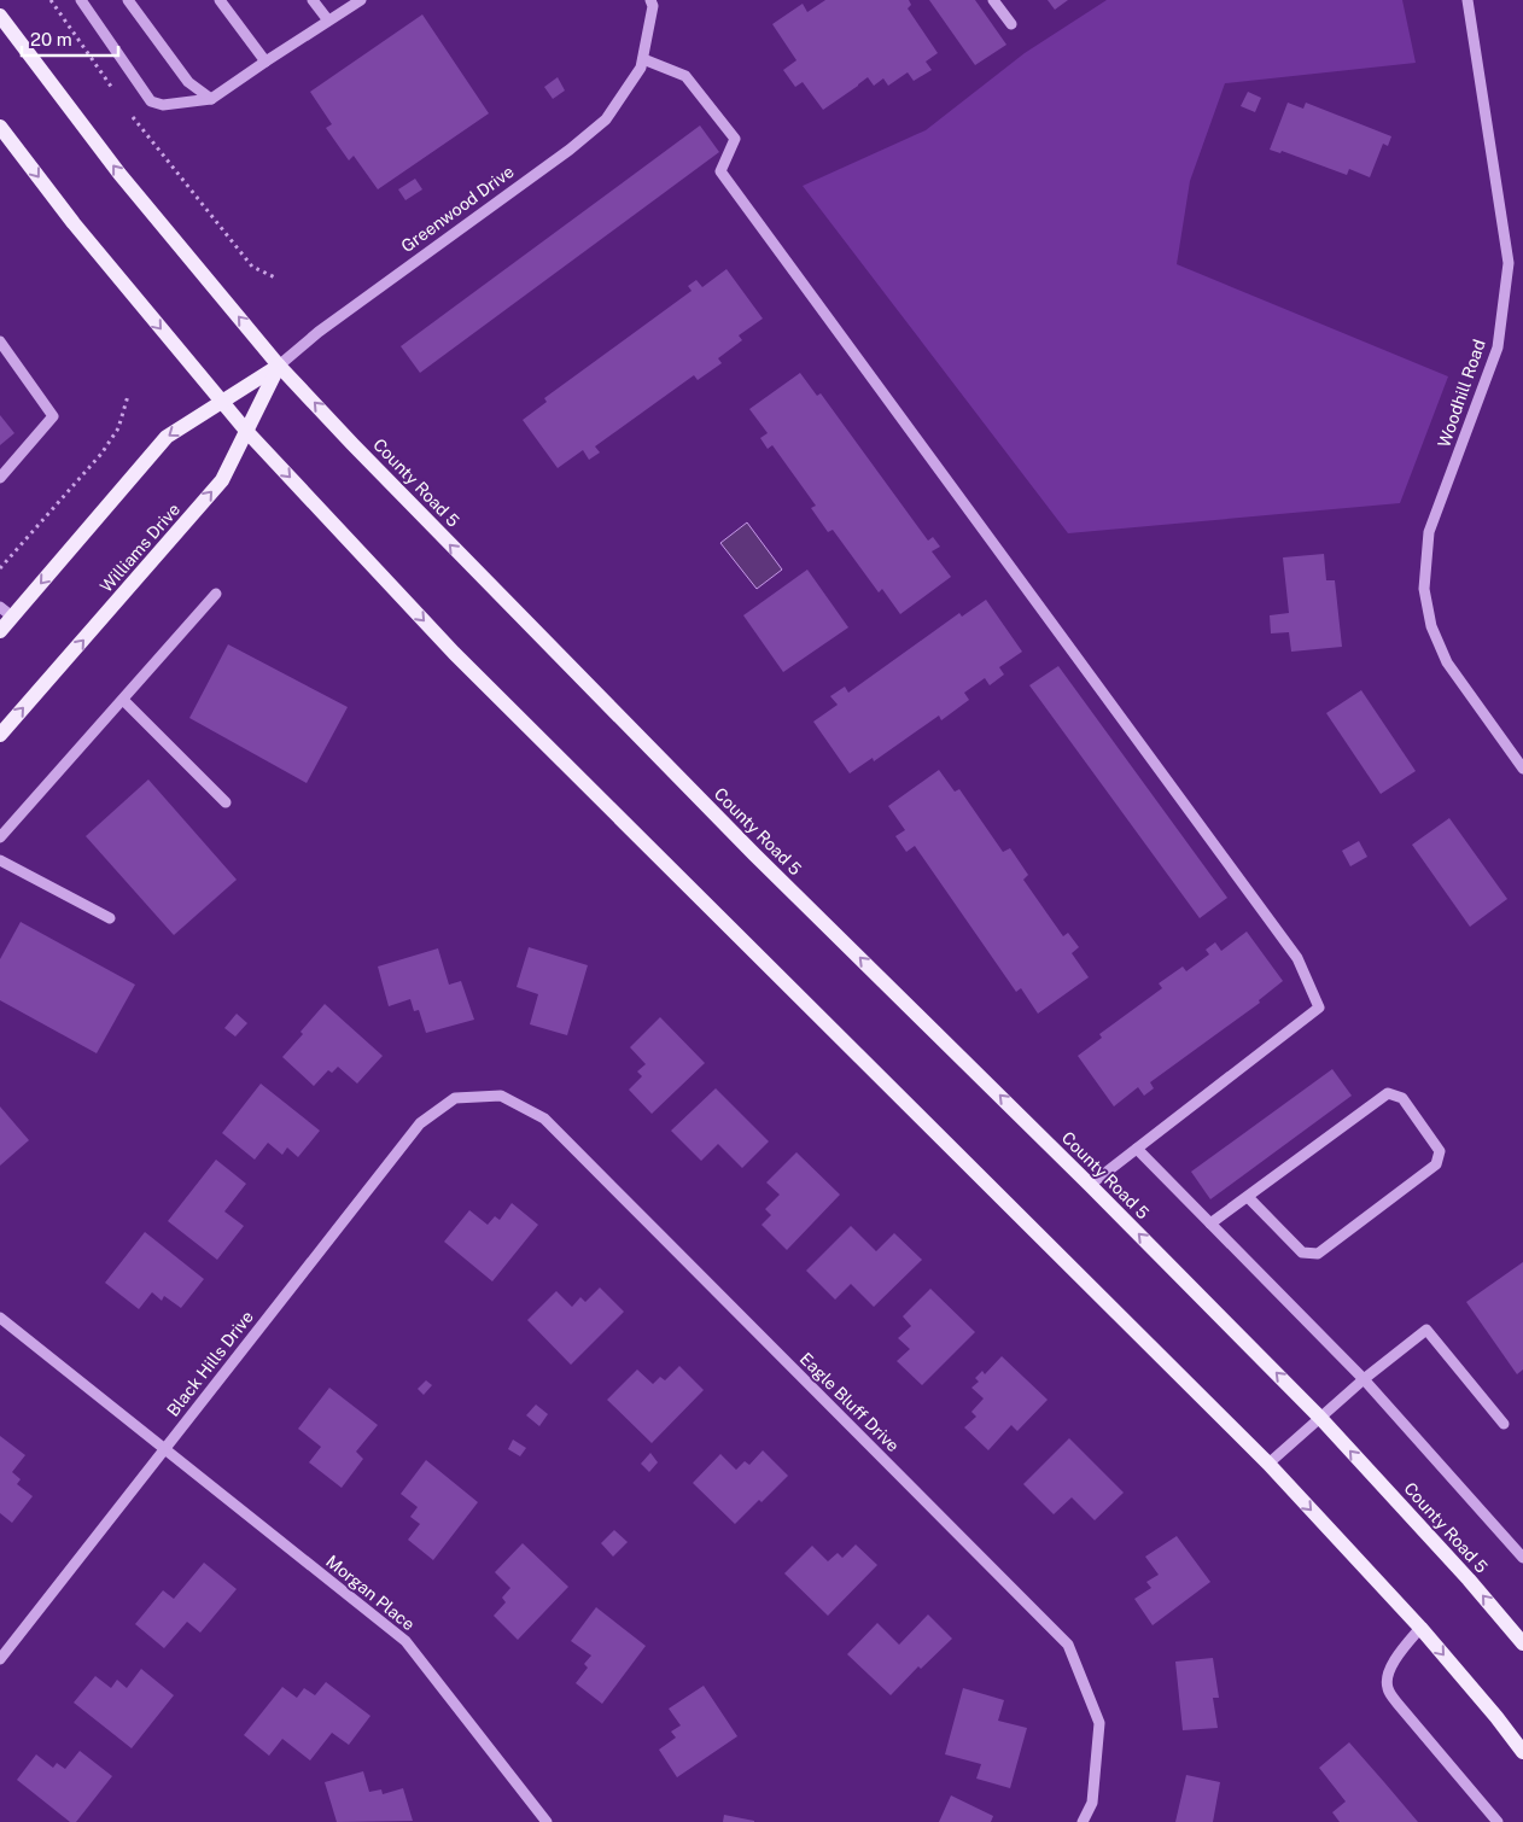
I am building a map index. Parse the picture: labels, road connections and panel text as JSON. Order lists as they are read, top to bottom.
{
  "streets": {
    "main road": ["Greenwood Drive", "County Road 5", "Williams Drive"],
    "street": [
      "Woodhill Road",
      "Black Hills Drive",
      "Eagle Bluff Drive",
      "Morgan Place"
    ]
  },
  "crossings": [
    ["Greenwood Drive", "County Road 5"],
    ["Greenwood Drive", "Williams Drive"],
    ["County Road 5", "Williams Drive"],
    ["Black Hills Drive", "Eagle Bluff Drive"],
    ["Black Hills Drive", "Morgan Place"]
  ],
  "scale_bar": "20 m"
}
